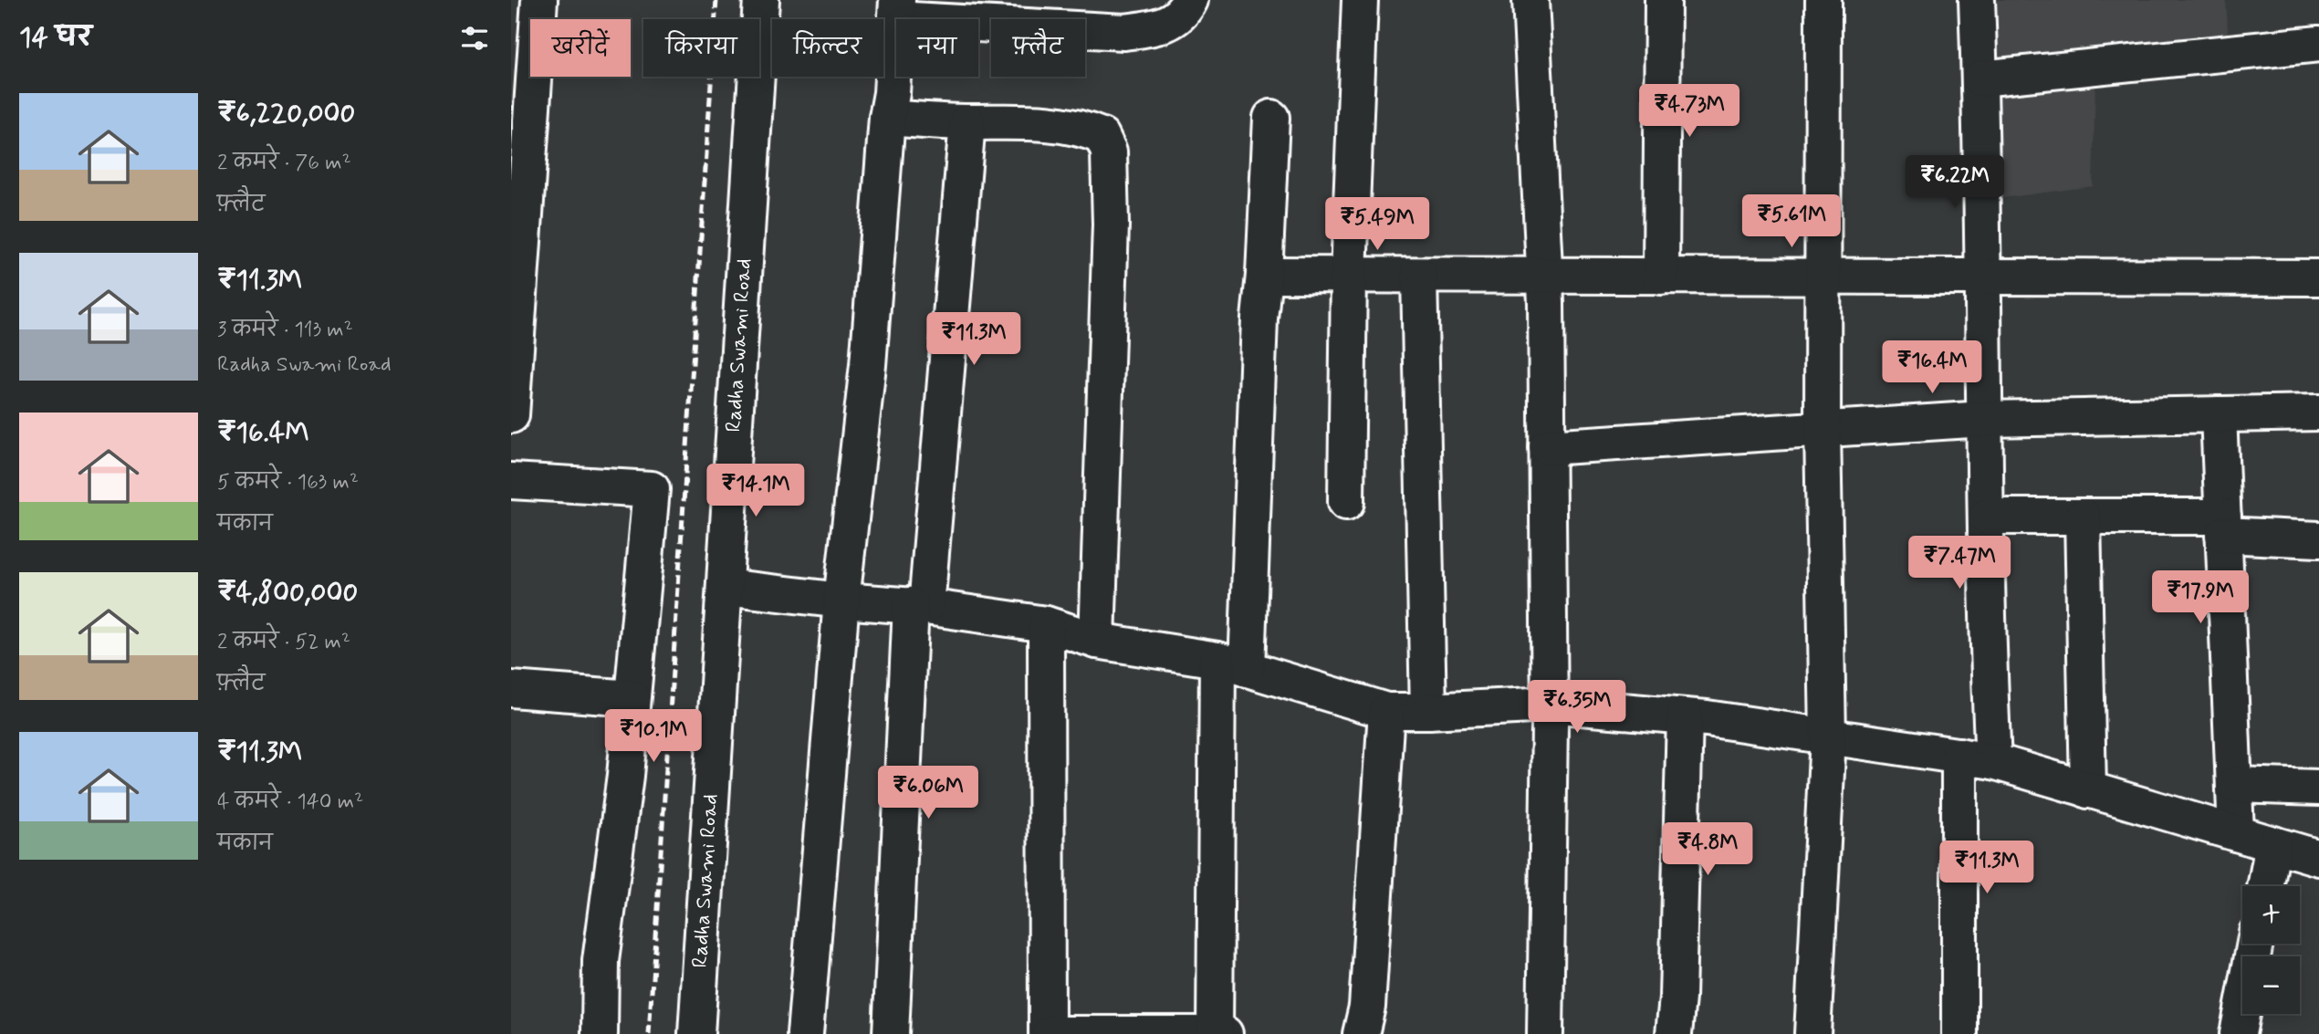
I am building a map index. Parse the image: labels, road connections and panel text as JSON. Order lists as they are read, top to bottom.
{
  "streets": {
    "street": ["Radha Swami Road"]
  },
  "page": {
    "heading": "14 घर",
    "chip": [
      "खरीदें",
      "किराया",
      "फ़िल्टर",
      "नया",
      "फ़्लैट"
    ],
    "list": [
      {
        "name": "₹6,220,000",
        "note": "2 कमरे · 76 m² · फ़्लैट"
      },
      {
        "name": "₹11.3M",
        "note": "3 कमरे · 113 m² · Radha Swami Road"
      },
      {
        "name": "₹16.4M",
        "note": "5 कमरे · 163 m² · मकान"
      },
      {
        "name": "₹4,800,000",
        "note": "2 कमरे · 52 m² · फ़्लैट"
      },
      {
        "name": "₹11.3M",
        "note": "4 कमरे · 140 m² · मकान"
      }
    ],
    "price": [
      "₹4.73M",
      "₹6.22M",
      "₹5.61M",
      "₹5.49M",
      "₹11.3M",
      "₹16.4M",
      "₹14.1M",
      "₹7.47M",
      "₹17.9M",
      "₹6.35M",
      "₹10.1M",
      "₹6.06M",
      "₹4.8M",
      "₹11.3M"
    ],
    "map_buttons": ["+", "−"]
  }
}
